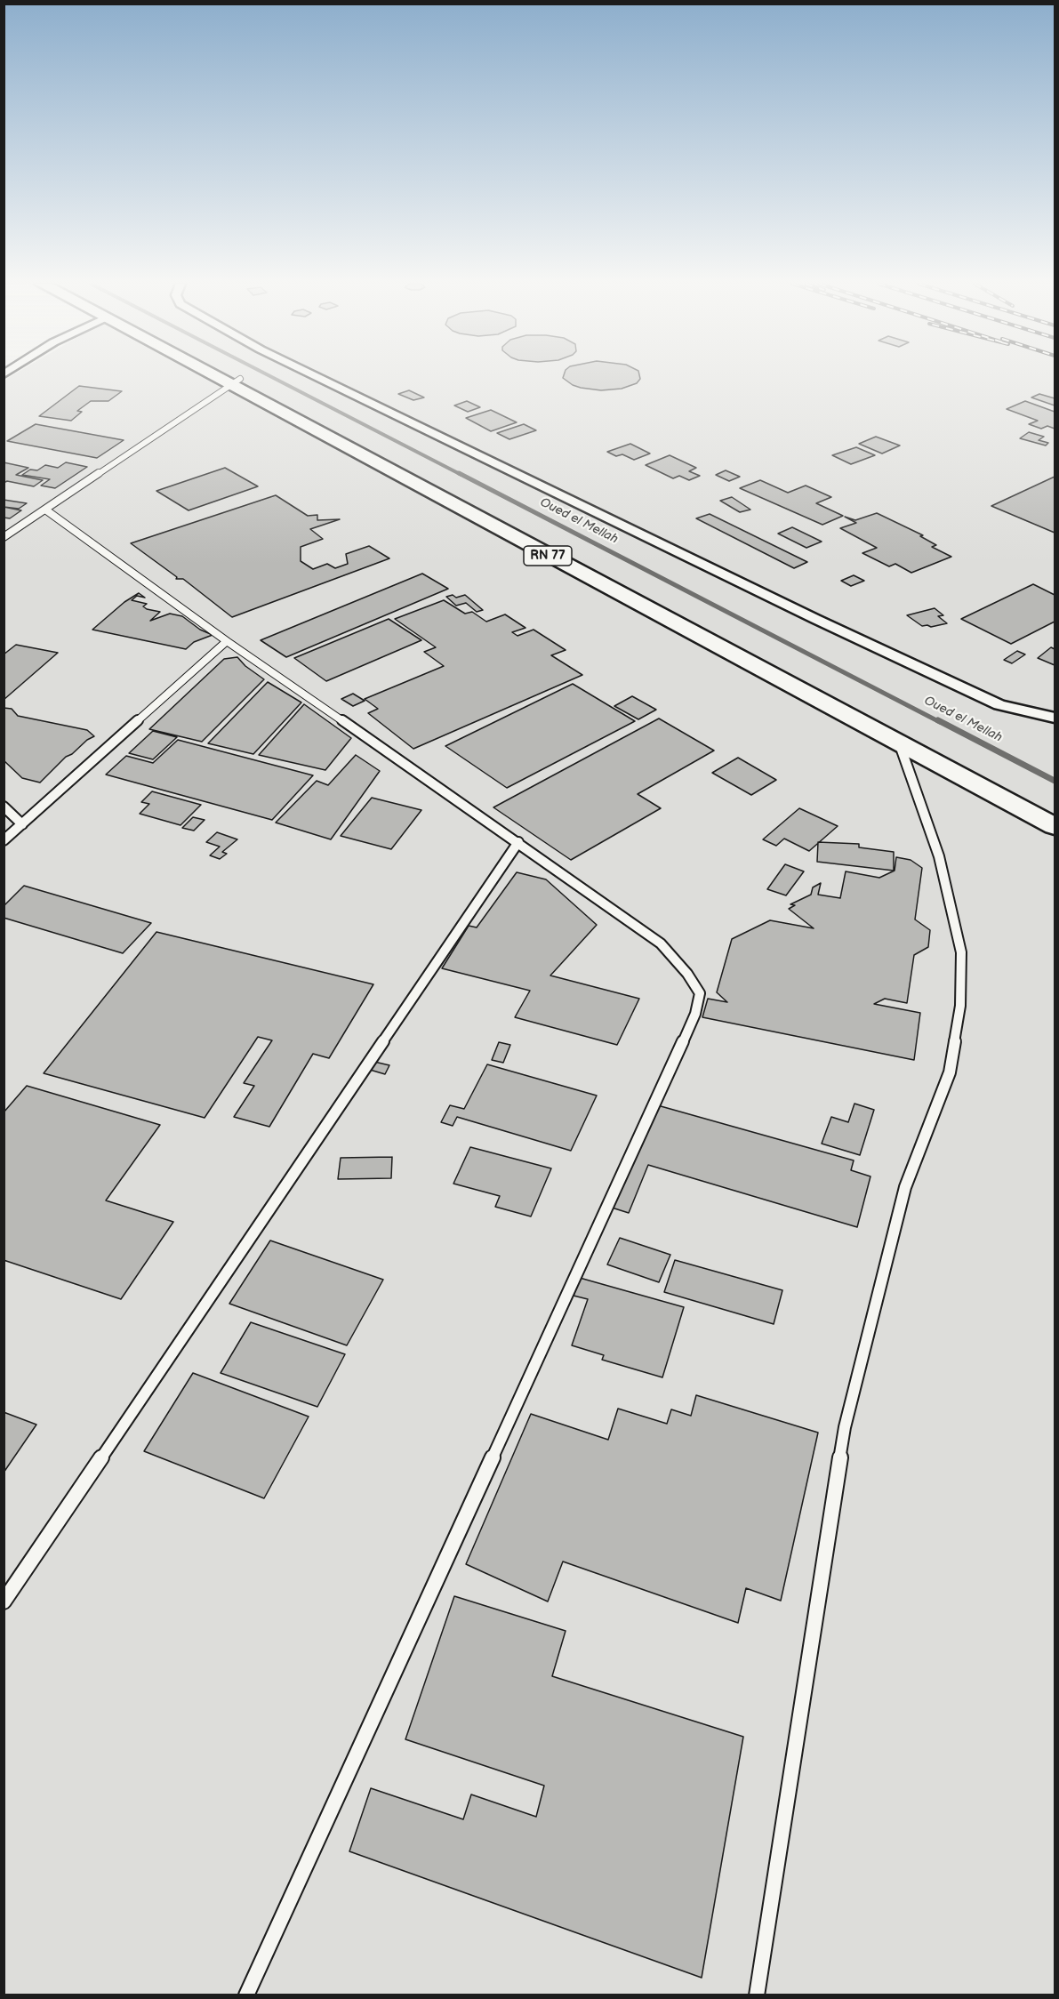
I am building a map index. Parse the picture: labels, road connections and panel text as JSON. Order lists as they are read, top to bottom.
{
  "streets": {
    "main road": ["RN 77"]
  },
  "water": ["Oued el Mellah"]
}
